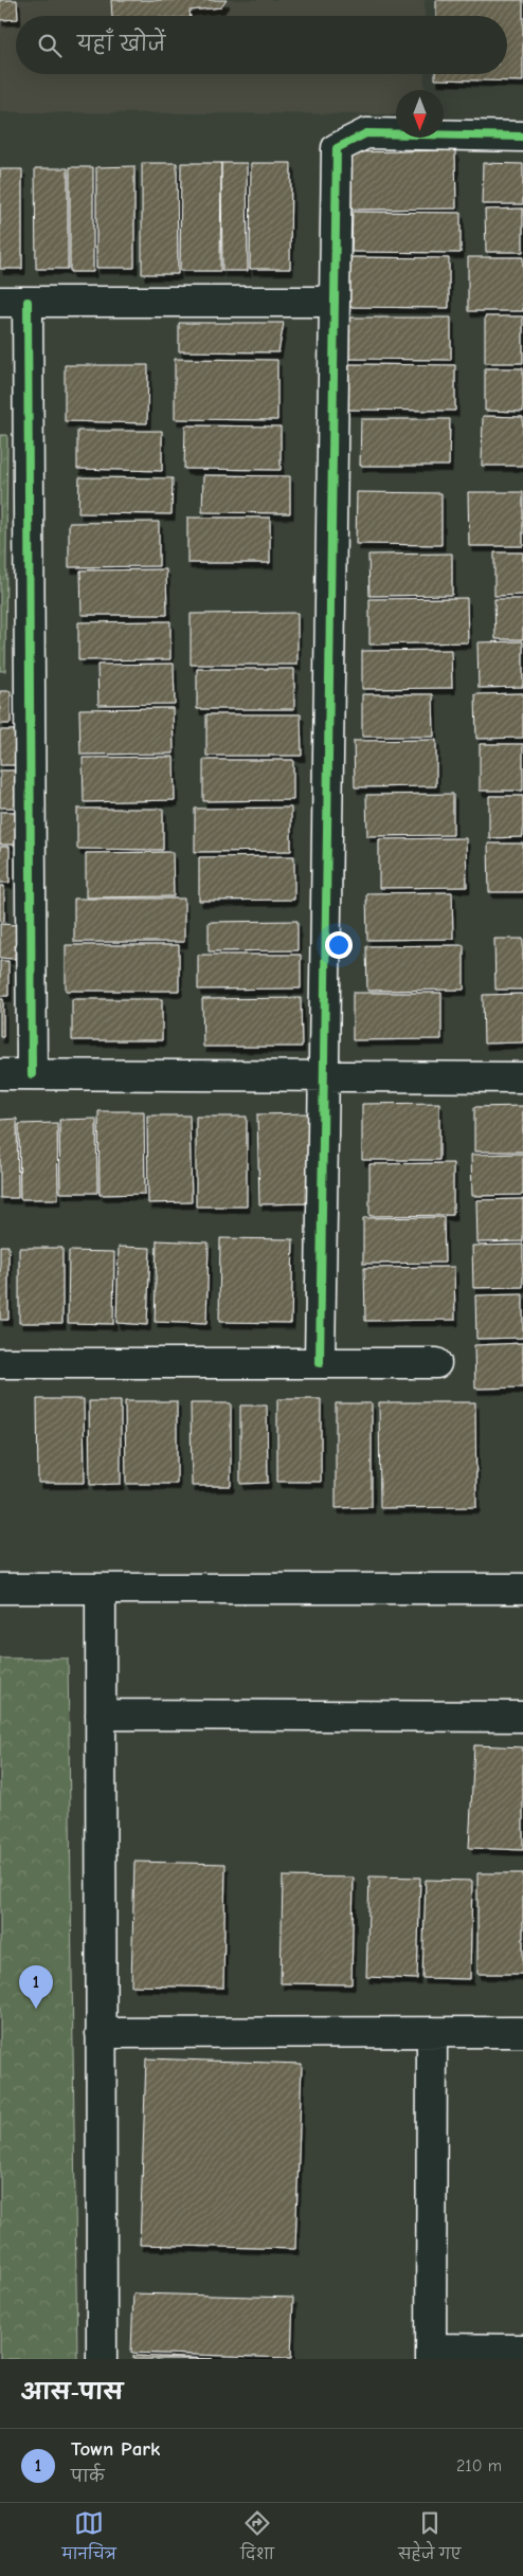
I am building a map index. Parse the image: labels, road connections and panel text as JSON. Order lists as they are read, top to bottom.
{
  "north": "bottom",
  "page": {
    "search": "यहाँ खोजें",
    "pins": "1",
    "heading": "आस-पास",
    "list": [
      {
        "mark": "1",
        "name": "Town Park",
        "note": "पार्क",
        "value": "210 m"
      }
    ],
    "nav": ["मानचित्र", "दिशा", "सहेजे गए"]
  }
}
